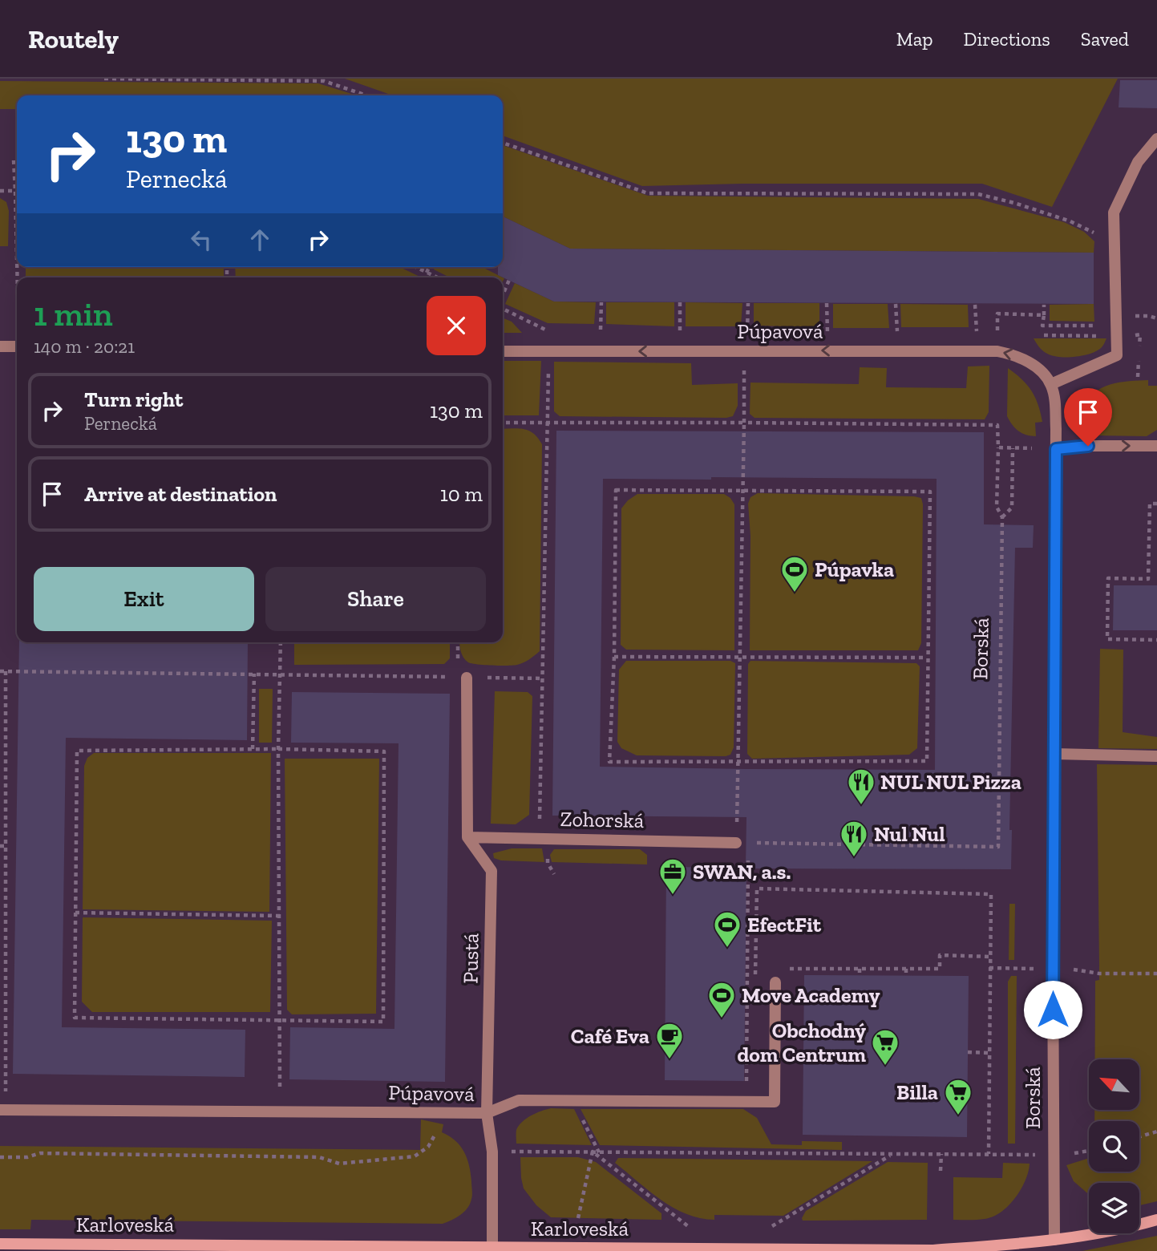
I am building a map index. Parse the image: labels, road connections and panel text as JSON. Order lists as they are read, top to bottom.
{
  "streets": {
    "main road": ["Karloveská"],
    "street": [
      "Púpavová",
      "Borská",
      "Zohorská",
      "Pustá"
    ]
  },
  "crossings": [
    ["Púpavová", "Borská"],
    ["Púpavová", "Pustá"],
    ["Borská", "Zohorská"],
    ["Borská", "Karloveská"],
    ["Zohorská", "Pustá"],
    ["Pustá", "Karloveská"]
  ],
  "one_way": ["Púpavová"],
  "places": {
    "sports": ["Púpavka", "EfectFit", "Move Academy"],
    "restaurant": ["NUL NUL Pizza", "Nul Nul"],
    "office": ["SWAN, a.s."],
    "cafe": ["Café Eva"],
    "supermarket": ["Obchodný dom Centrum", "Billa"]
  },
  "north": "top left",
  "page": {
    "header": "Routely",
    "nav": ["Map", "Directions", "Saved"],
    "turn": ["130 m", "Pernecká"],
    "heading": ["1 min", "140 m · 20:21"],
    "list": [
      {
        "name": "Turn right",
        "note": "Pernecká",
        "value": "130 m"
      },
      {
        "name": "Arrive at destination",
        "value": "10 m"
      }
    ],
    "buttons": ["Exit", "Share"]
  }
}
